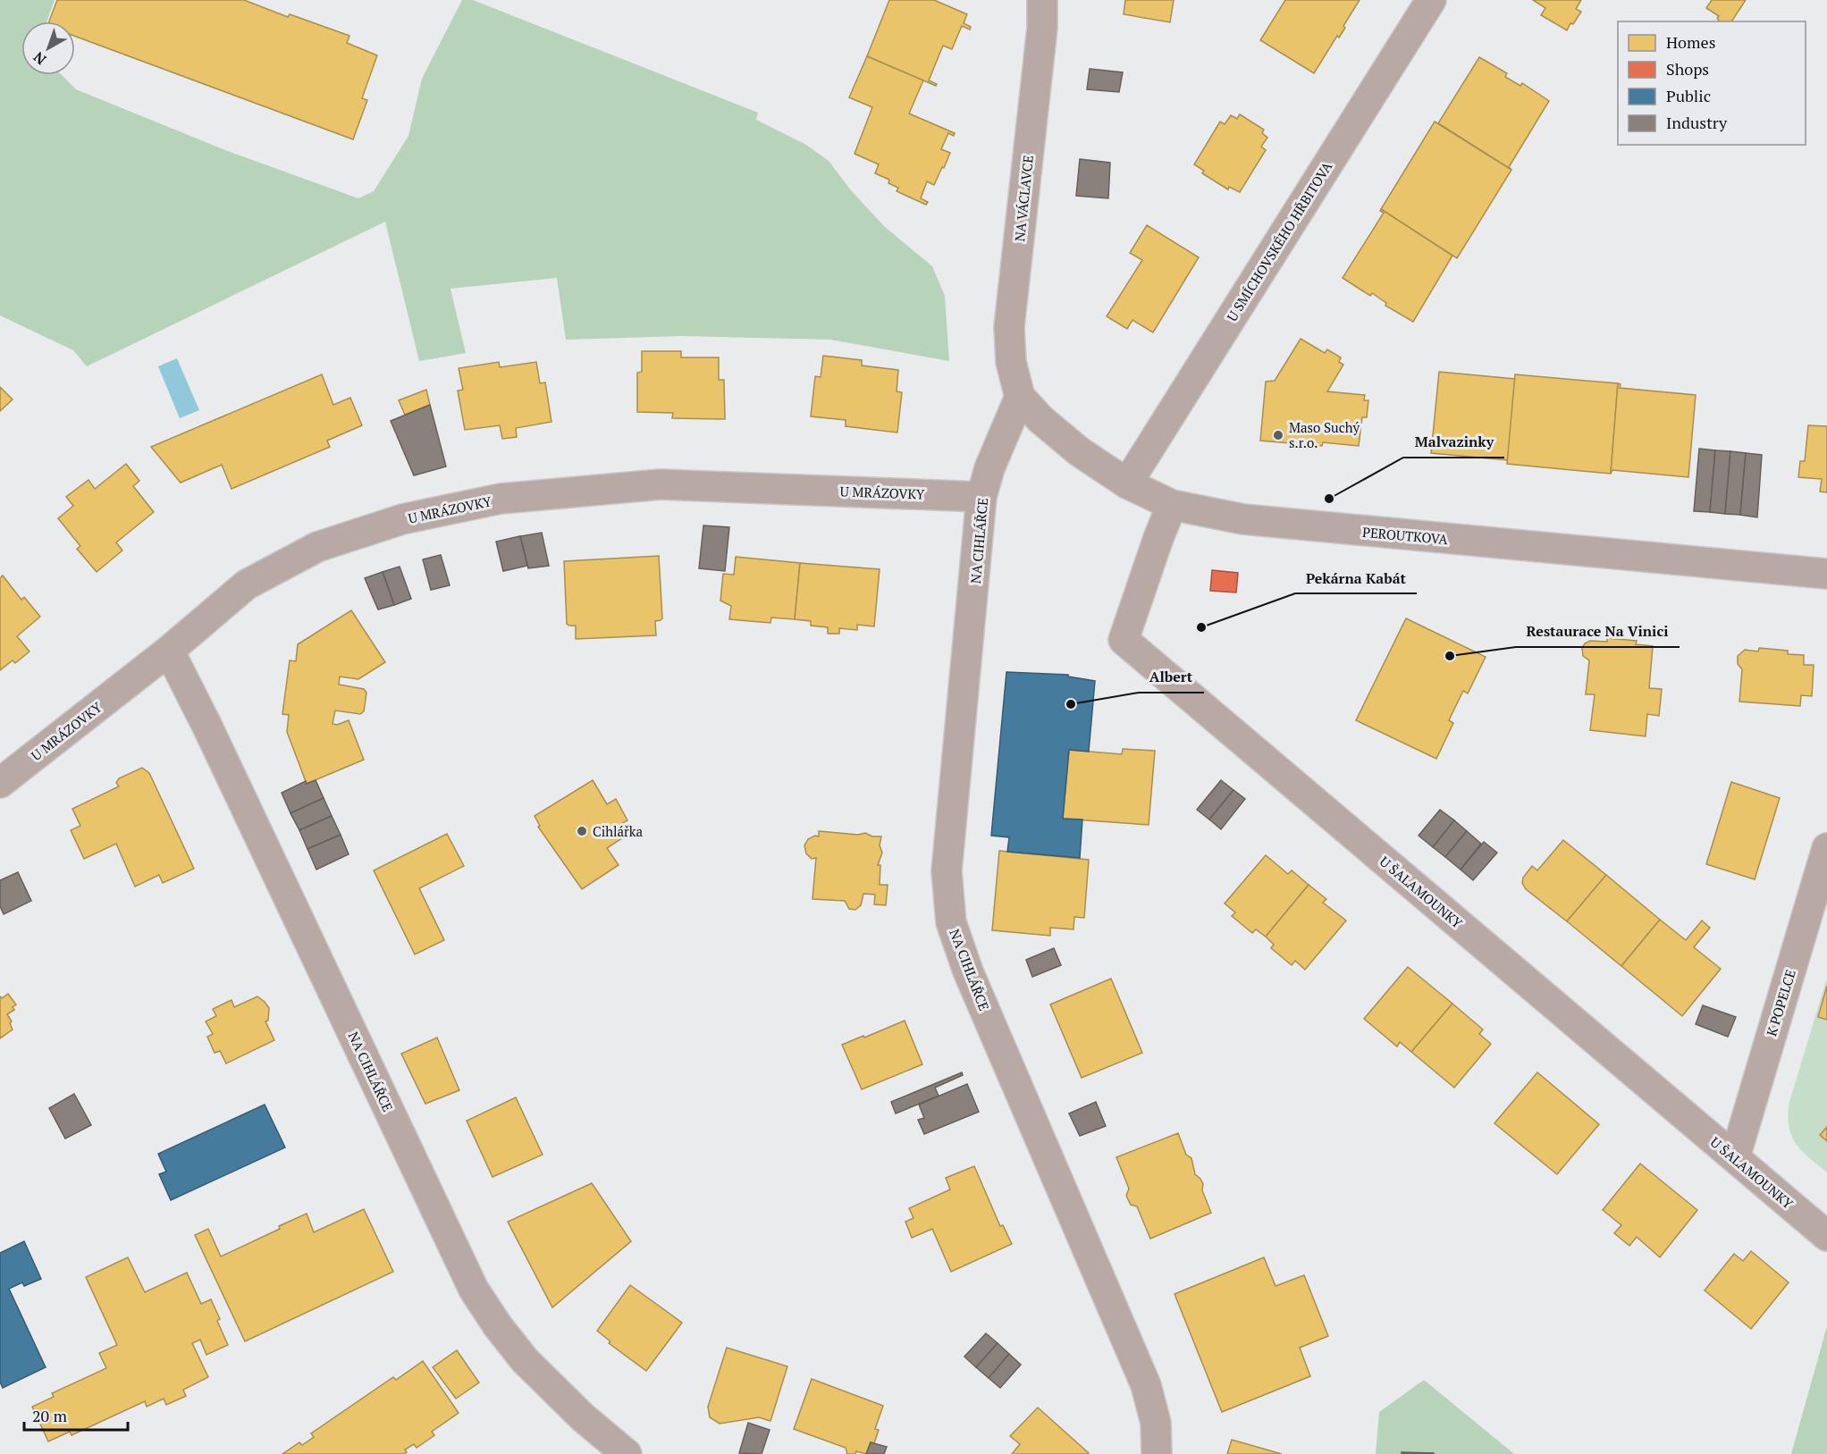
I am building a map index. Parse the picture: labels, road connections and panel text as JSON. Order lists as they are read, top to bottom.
{
  "streets": {
    "street": [
      "NA VÁCLAVCE",
      "U SMÍCHOVSKÉHO HŘBITOVA",
      "U MRÁZOVKY",
      "PEROUTKOVA",
      "NA CIHLÁŘCE",
      "U ŠALAMOUNKY",
      "K POPELCE"
    ]
  },
  "crossings": [
    ["NA VÁCLAVCE", "PEROUTKOVA"],
    ["NA VÁCLAVCE", "NA CIHLÁŘCE"],
    ["U SMÍCHOVSKÉHO HŘBITOVA", "PEROUTKOVA"],
    ["U MRÁZOVKY", "NA CIHLÁŘCE"],
    ["PEROUTKOVA", "NA CIHLÁŘCE"],
    ["PEROUTKOVA", "U ŠALAMOUNKY"],
    ["U ŠALAMOUNKY", "K POPELCE"]
  ],
  "places": [
    "Maso Suchý s.r.o.",
    "Malvazinky",
    "Pekárna Kabát",
    "Restaurace Na Vinici",
    "Albert",
    "Cihlářka"
  ],
  "legend": [
    "Homes",
    "Shops",
    "Public",
    "Industry"
  ],
  "scale_bar": "20 m",
  "north": "bottom left"
}
